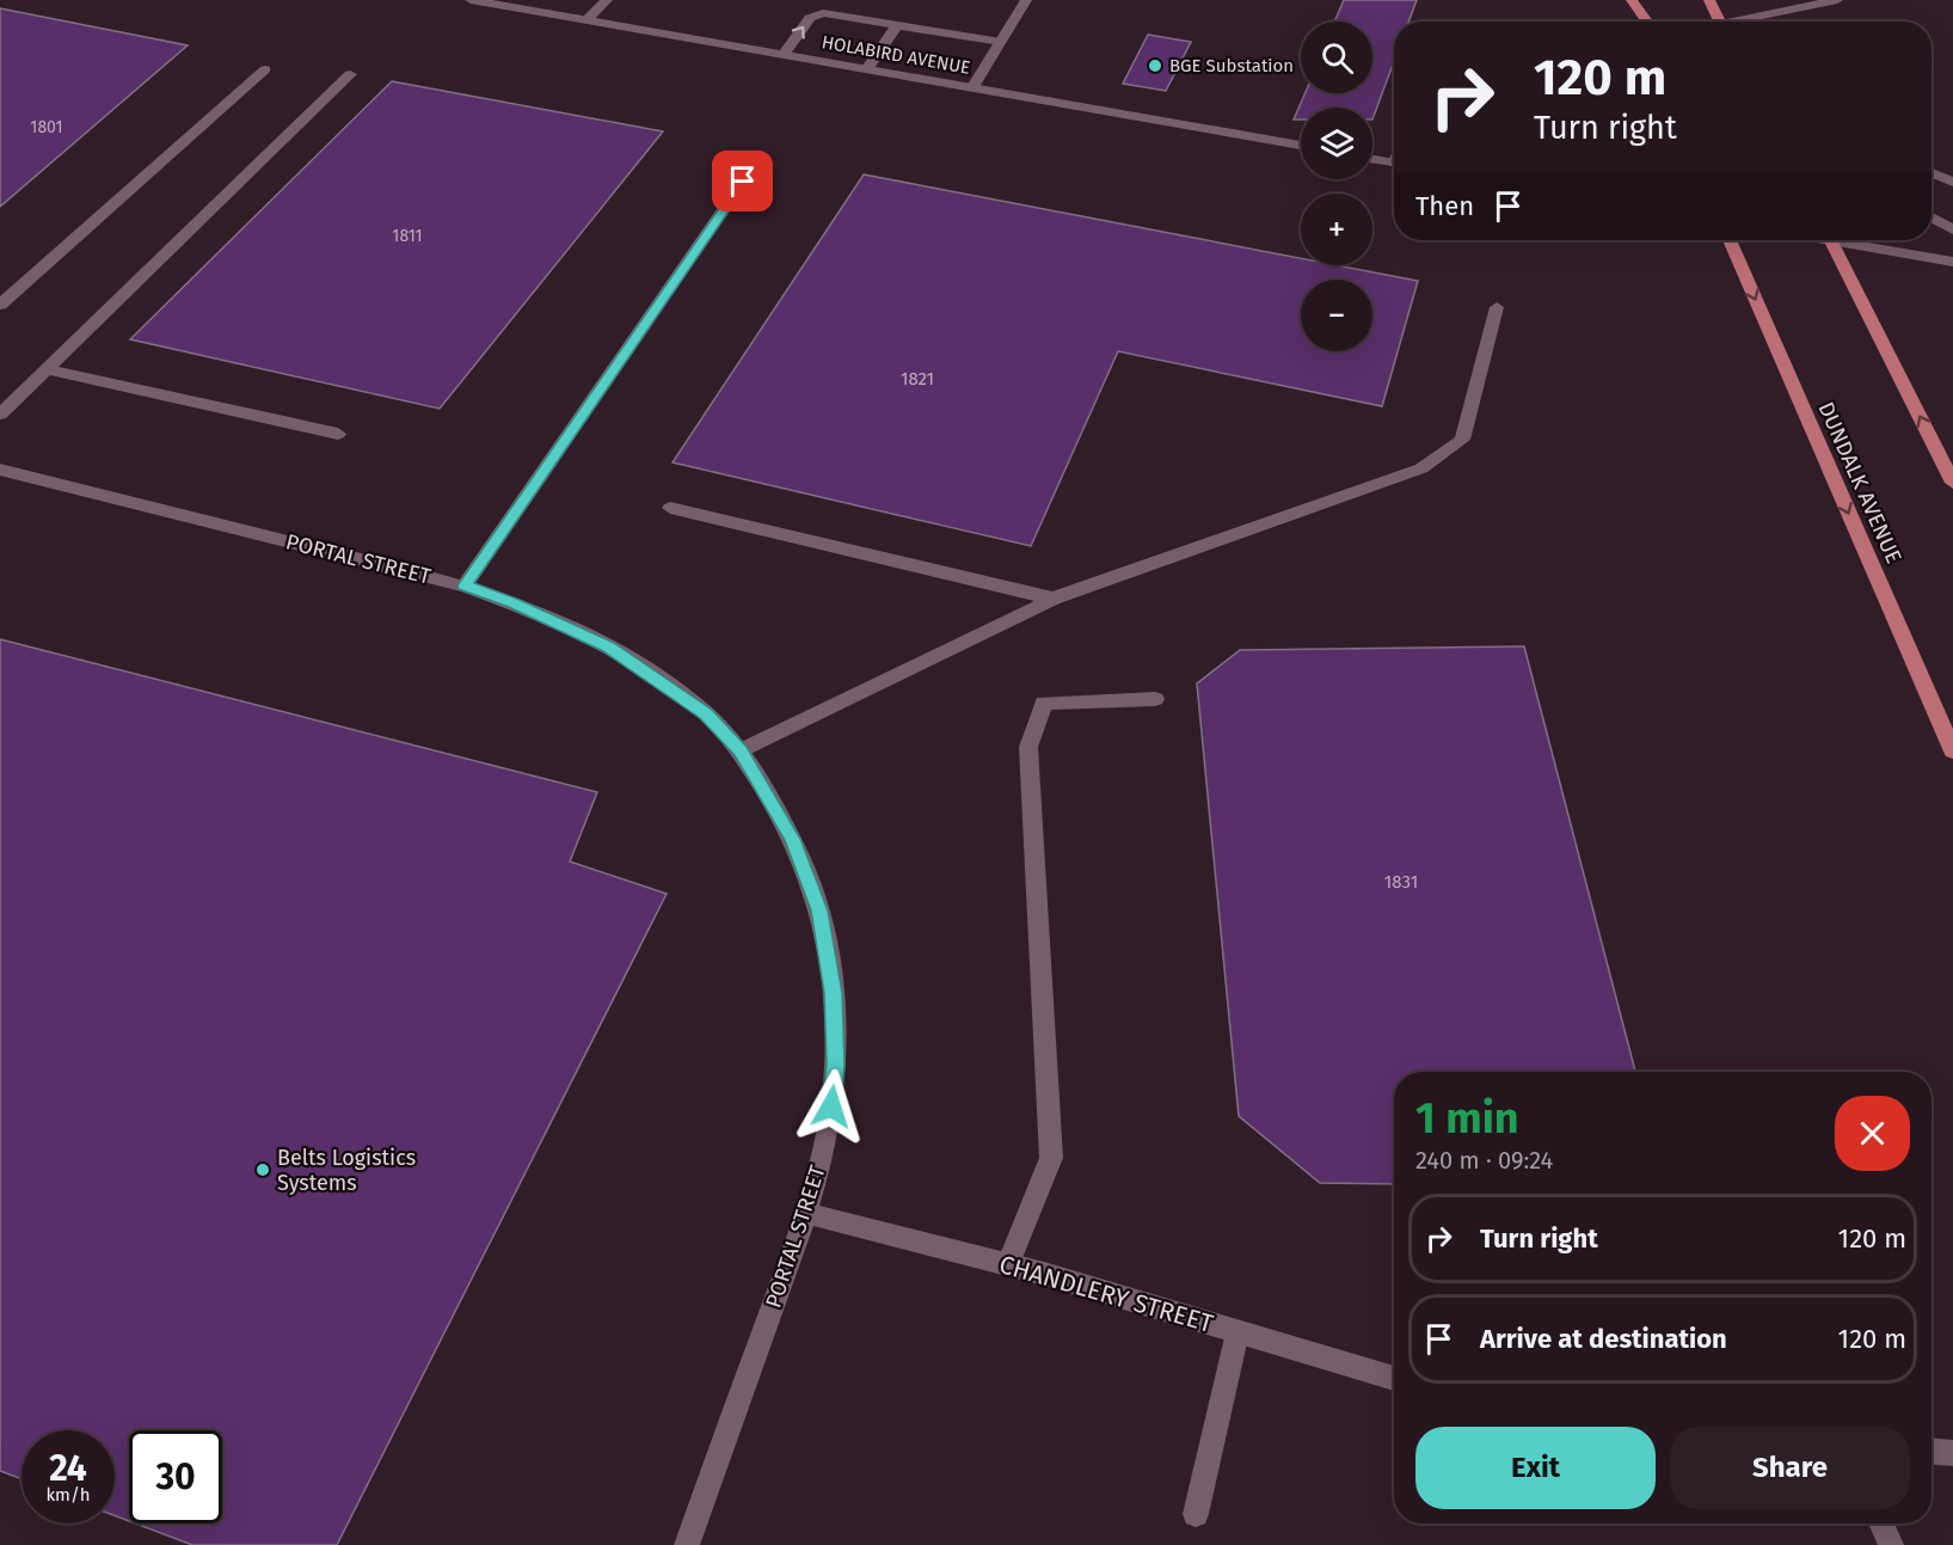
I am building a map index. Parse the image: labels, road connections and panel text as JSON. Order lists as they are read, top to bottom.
{
  "streets": {
    "main road": ["DUNDALK AVENUE"],
    "street": ["HOLABIRD AVENUE", "PORTAL STREET", "CHANDLERY STREET"]
  },
  "crossings": [
    ["PORTAL STREET", "CHANDLERY STREET"]
  ],
  "places": ["BGE Substation", "Belts Logistics Systems"],
  "house_numbers": [
    "1801",
    "1811",
    "1821",
    "1831"
  ],
  "page": {
    "map_buttons": ["+", "−"],
    "turn": ["120 m", "Turn right"],
    "then": "Then",
    "heading": ["1 min", "240 m · 09:24"],
    "list": [
      {
        "name": "Turn right",
        "value": "120 m"
      },
      {
        "name": "Arrive at destination",
        "value": "120 m"
      }
    ],
    "buttons": ["Exit", "Share"],
    "speed": "24 km/h",
    "limit": "30"
  }
}
